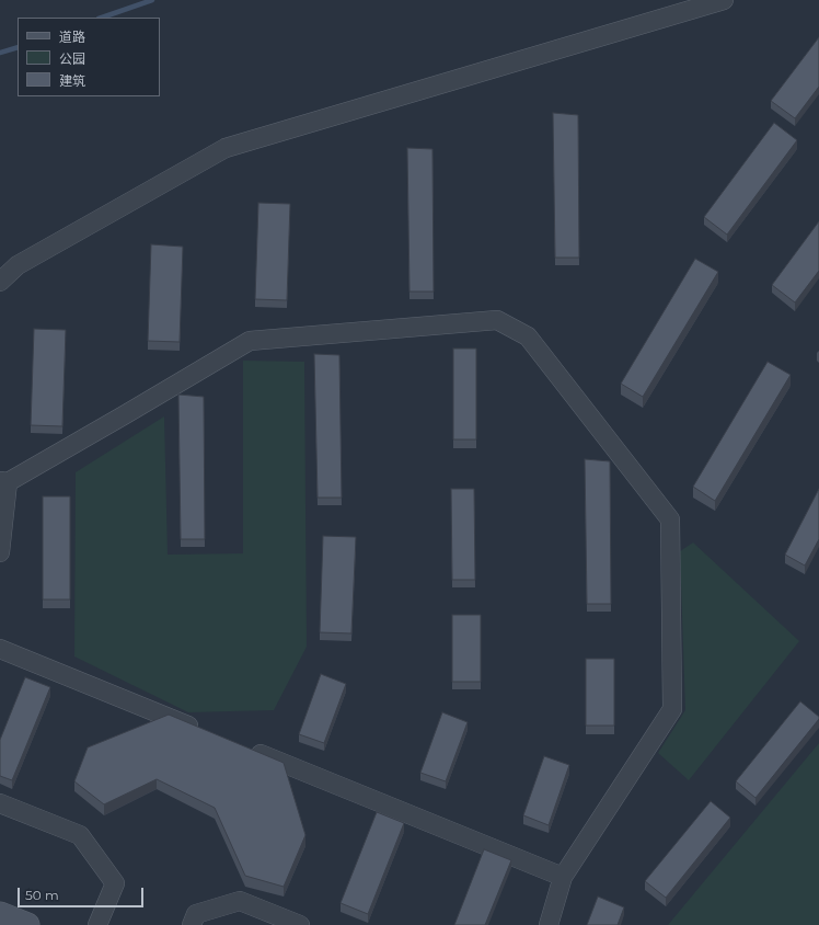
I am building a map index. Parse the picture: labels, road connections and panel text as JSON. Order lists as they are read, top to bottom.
{
  "legend": ["道路", "公园", "建筑"],
  "scale_bar": "50 m"
}
